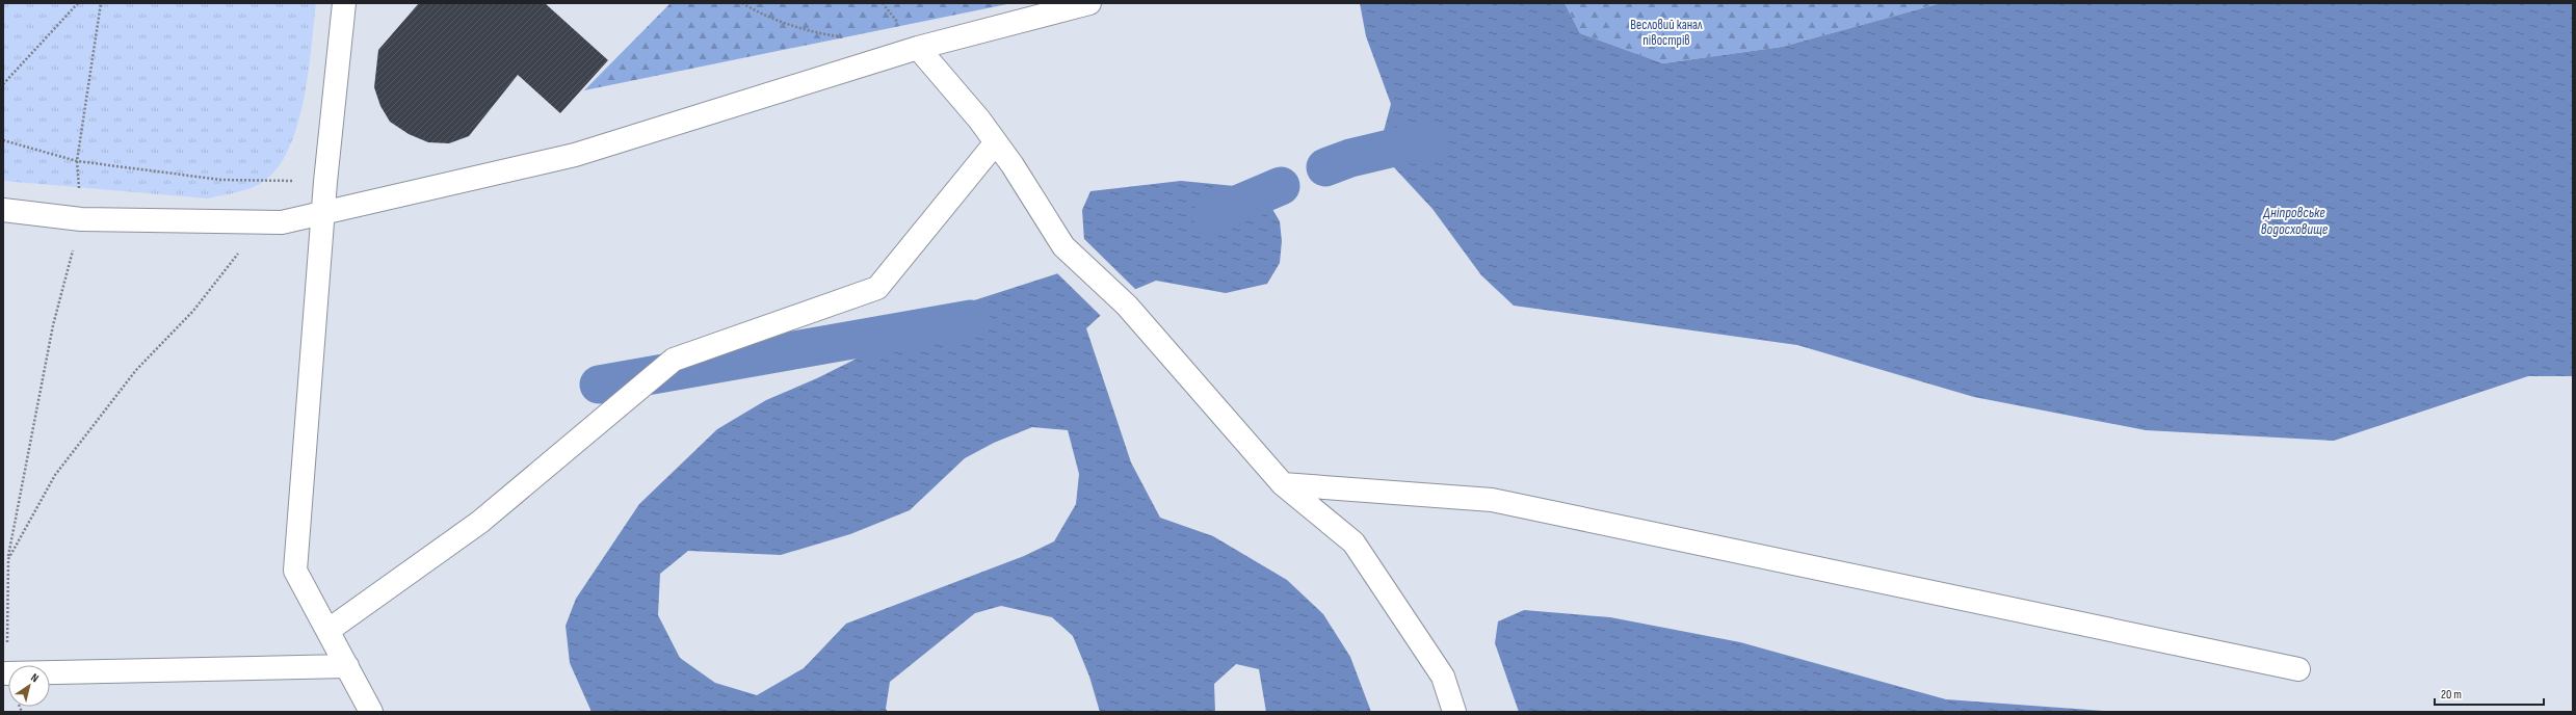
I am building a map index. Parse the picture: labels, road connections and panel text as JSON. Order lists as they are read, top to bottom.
{
  "water": ["Дніпровське водосховище"],
  "parks": ["Весловий канал півострів"],
  "scale_bar": "20 m",
  "north": "top right"
}
